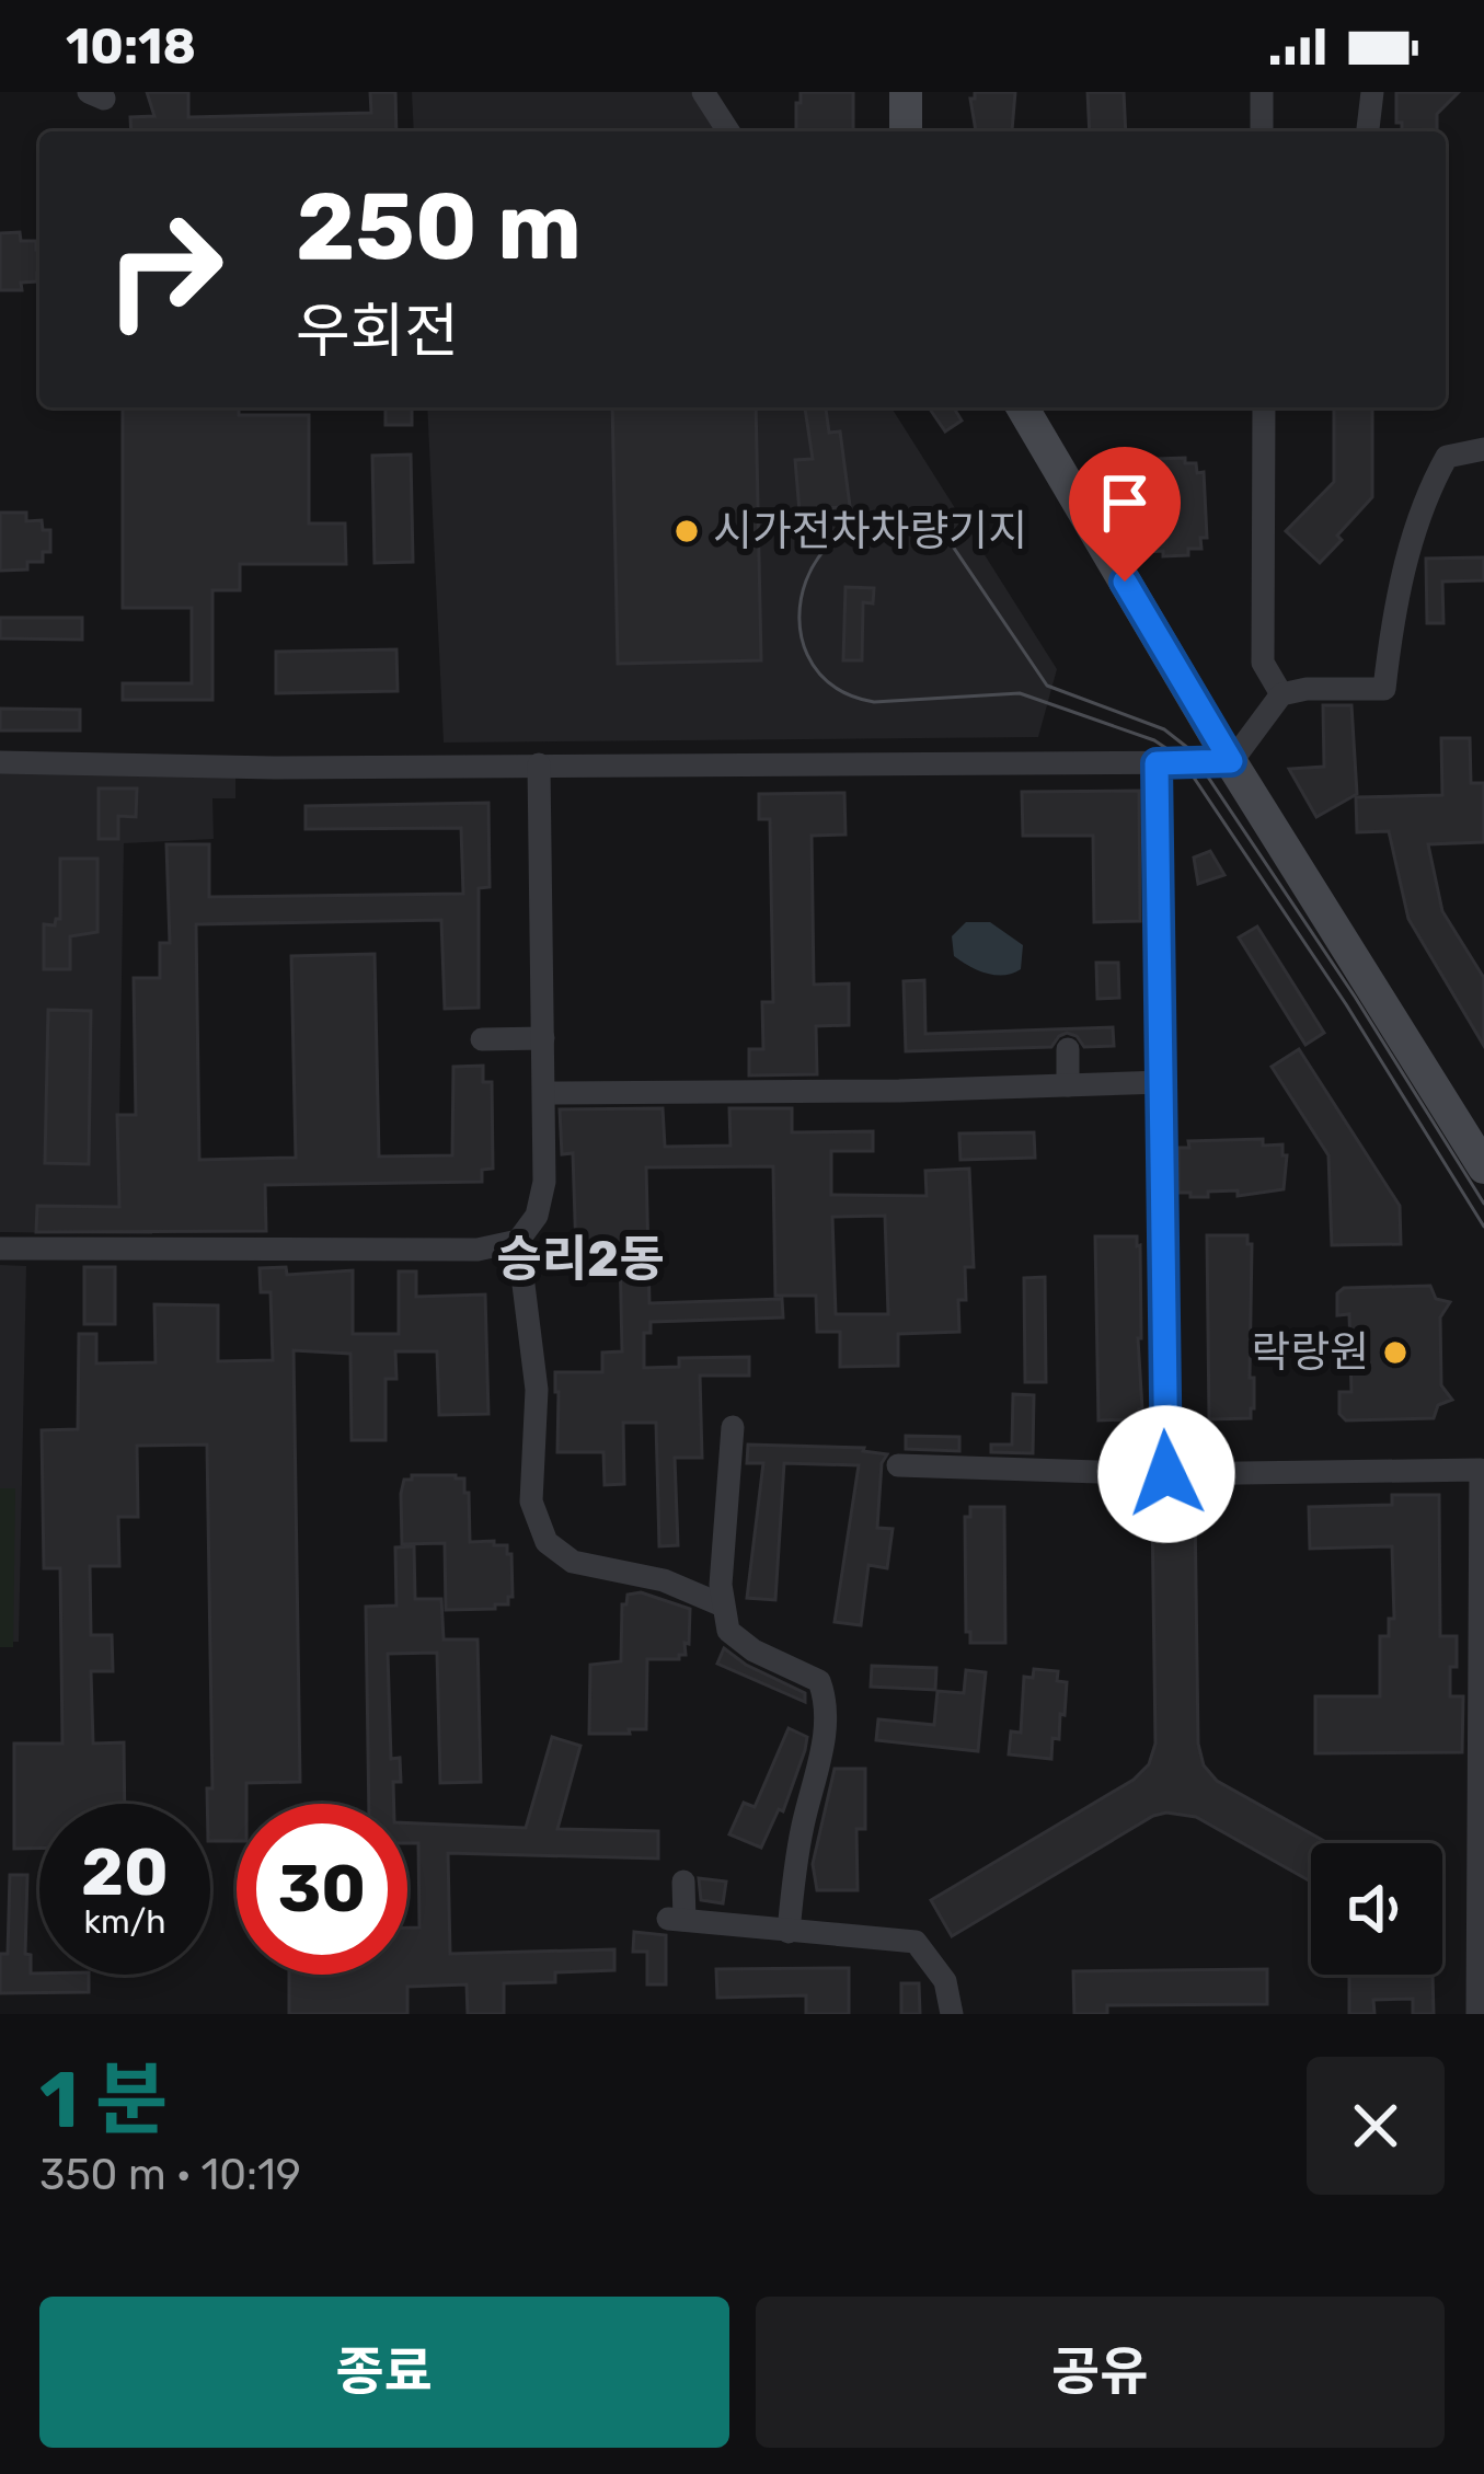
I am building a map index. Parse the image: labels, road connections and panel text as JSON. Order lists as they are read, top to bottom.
{
  "districts": ["승리2동"],
  "places": ["시가전차차량기지", "락랑원"],
  "page": {
    "status": "10:18",
    "turn": ["250 m", "우회전"],
    "speed": "20 km/h",
    "limit": "30",
    "heading": ["1 분", "350 m · 10:19"],
    "buttons": ["종료", "공유"]
  }
}
